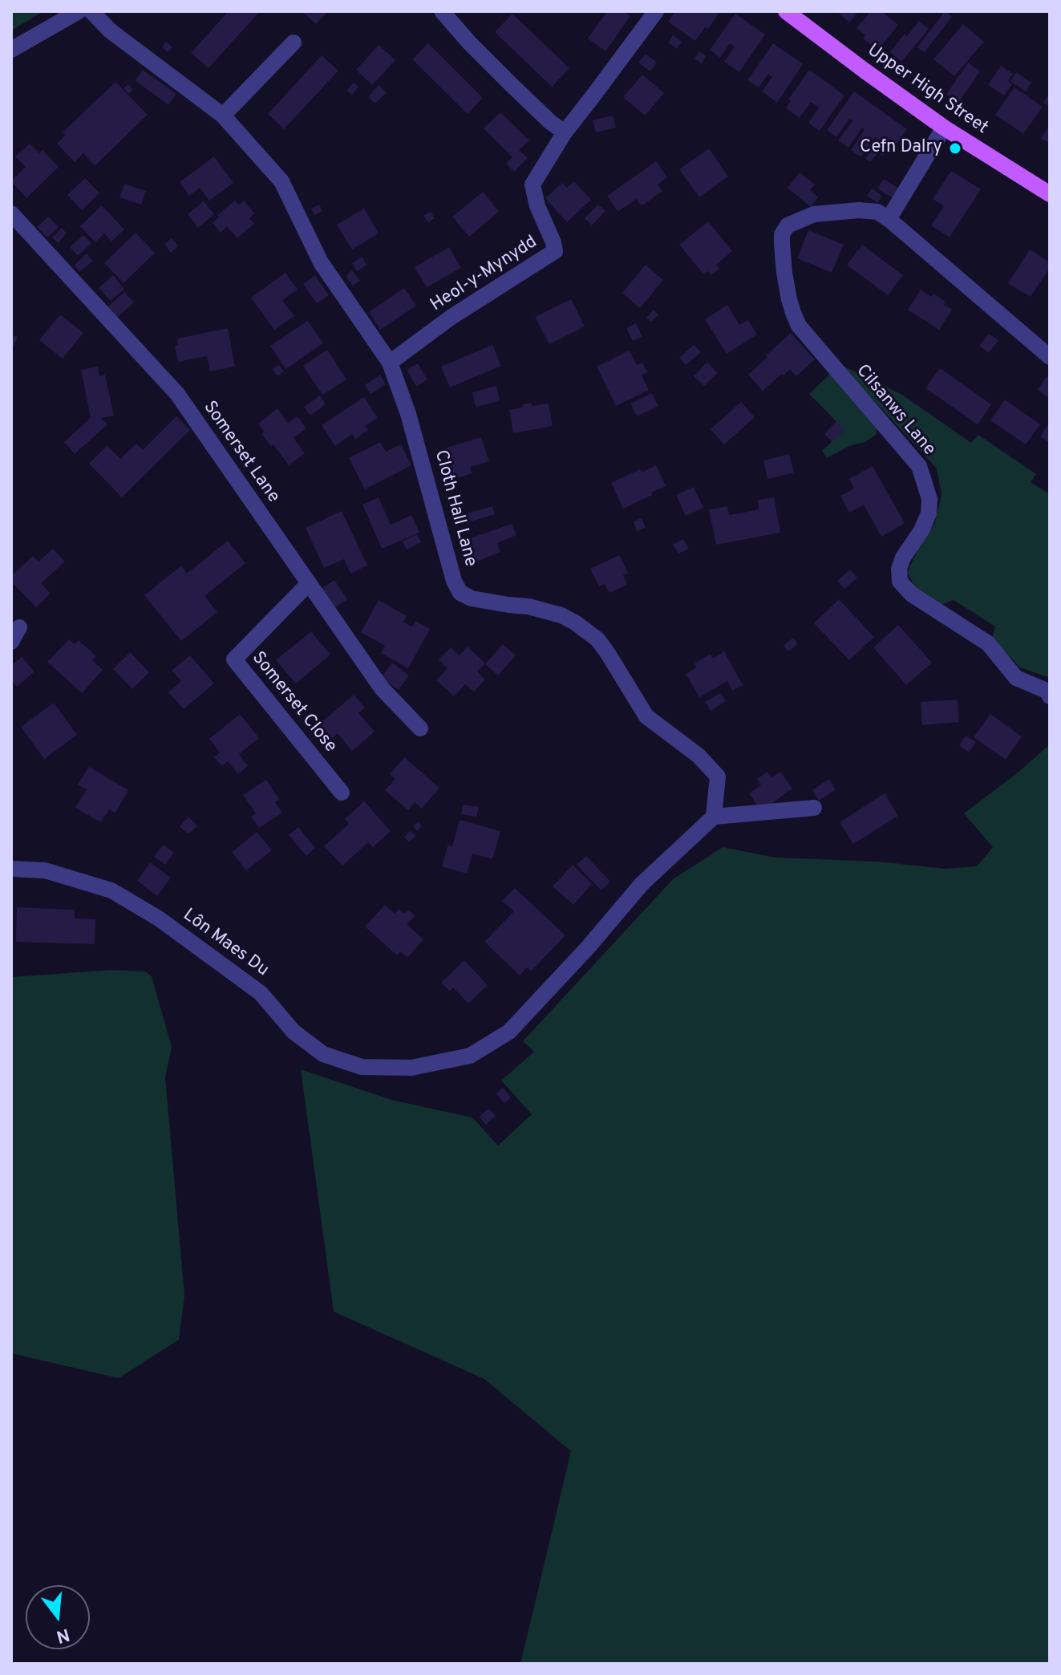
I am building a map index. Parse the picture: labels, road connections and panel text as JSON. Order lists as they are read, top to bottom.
{
  "streets": {
    "main road": ["Upper High Street"],
    "street": [
      "Heol-y-Mynydd",
      "Cilsanws Lane",
      "Somerset Lane",
      "Cloth Hall Lane",
      "Somerset Close",
      "Lôn Maes Du"
    ]
  },
  "crossings": [
    ["Heol-y-Mynydd", "Cloth Hall Lane"],
    ["Somerset Lane", "Somerset Close"],
    ["Cloth Hall Lane", "Lôn Maes Du"]
  ],
  "places": ["Cefn Dalry"],
  "north": "bottom"
}
